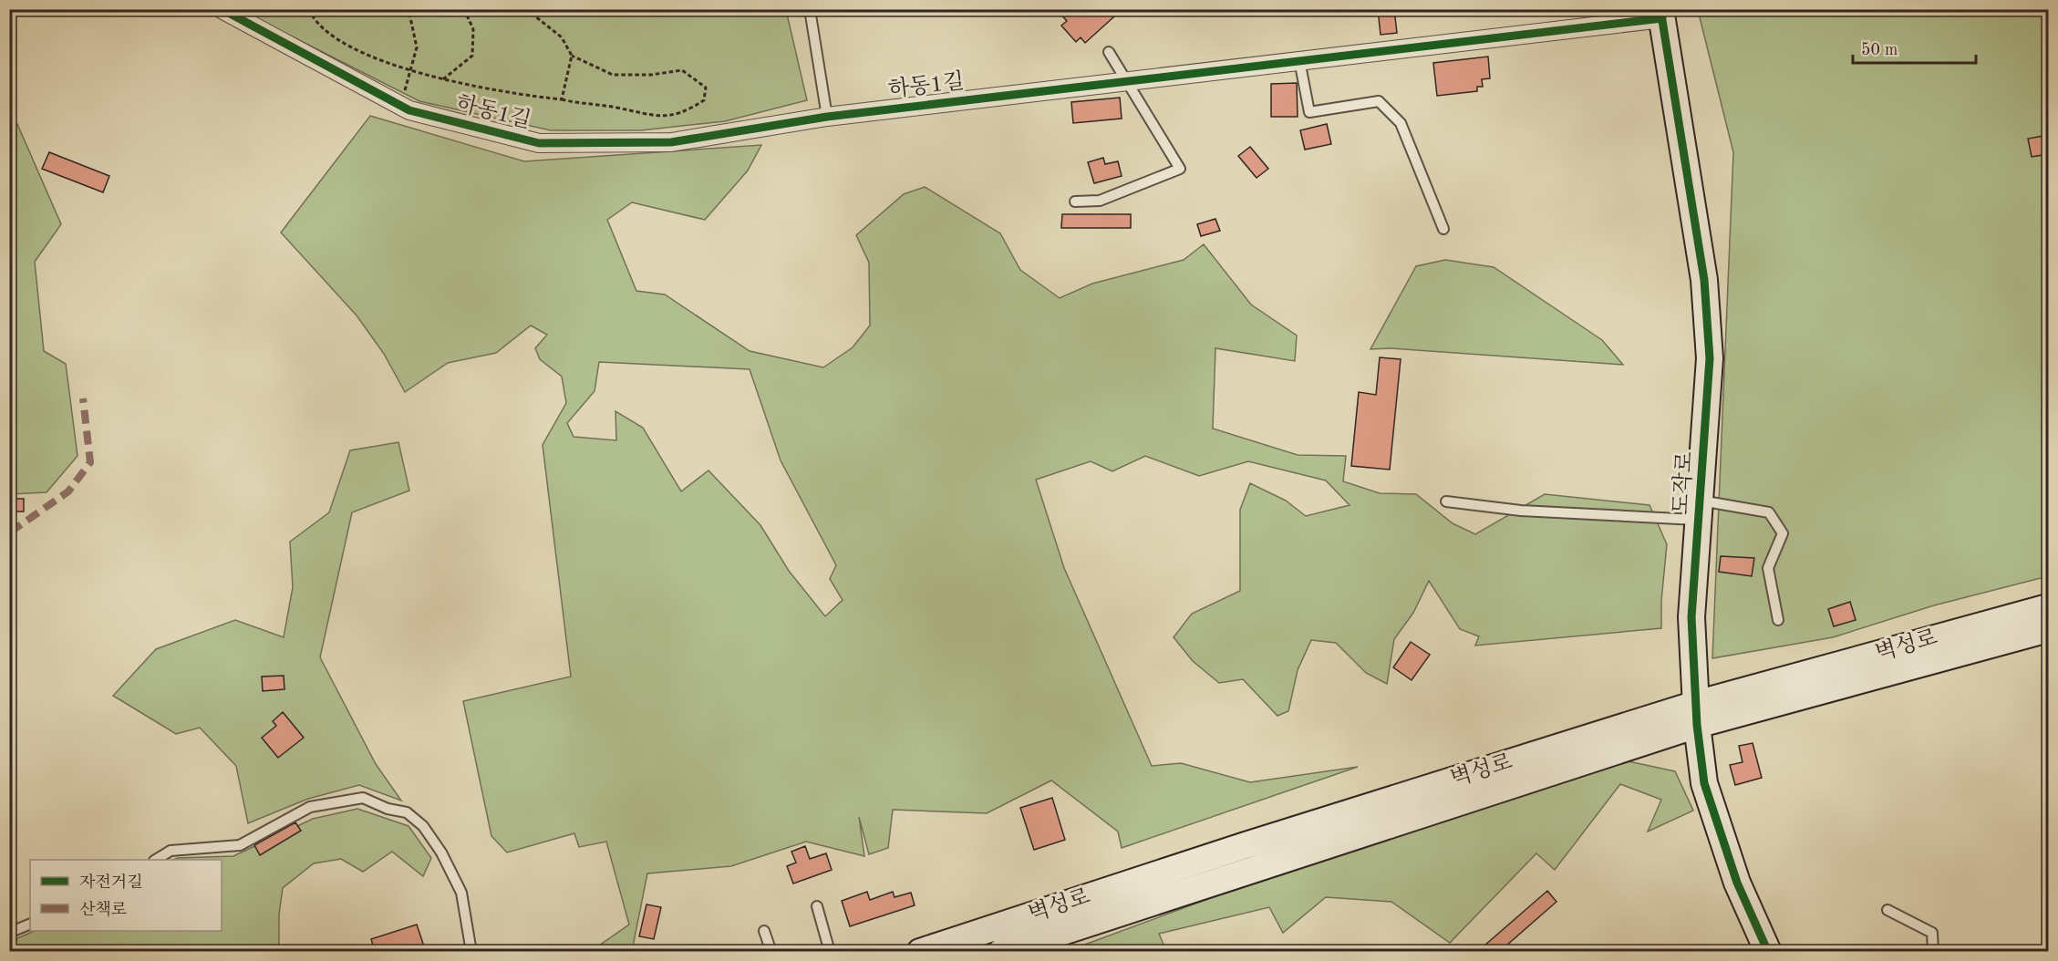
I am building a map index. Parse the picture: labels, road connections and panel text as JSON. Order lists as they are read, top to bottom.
{
  "streets": {
    "main road": ["도작로", "벽성로"],
    "street": ["하동1길"]
  },
  "crossings": [
    ["하동1길", "도작로"],
    ["도작로", "벽성로"]
  ],
  "legend": ["자전거길", "산책로"],
  "scale_bar": "50 m"
}
